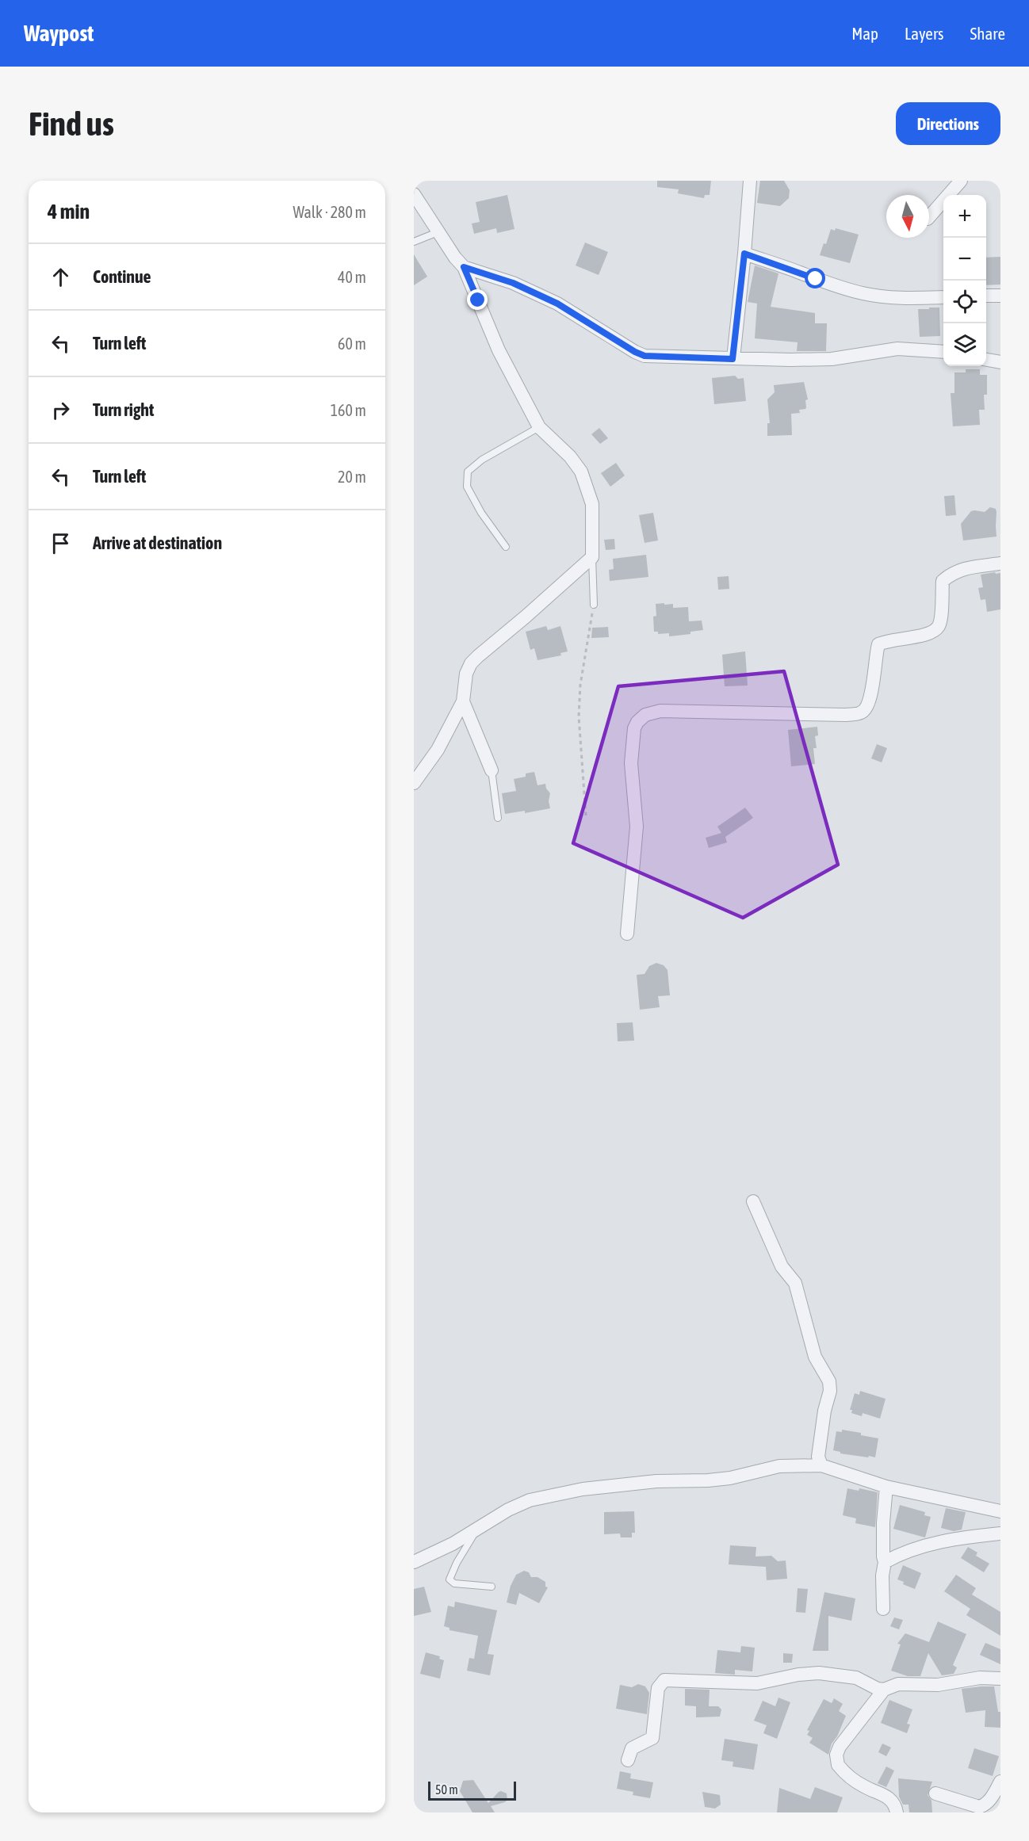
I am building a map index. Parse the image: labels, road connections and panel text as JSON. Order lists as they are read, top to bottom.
{
  "scale_bar": "50 m",
  "north": "bottom",
  "page": {
    "header": "Waypost",
    "nav": ["Map", "Layers", "Share"],
    "buttons": "Directions",
    "title": "Find us",
    "heading": ["4 min", "Walk · 280 m"],
    "map_buttons": ["+", "−"],
    "list": [
      ["Continue", "40 m"],
      ["Turn left", "60 m"],
      ["Turn right", "160 m"],
      ["Turn left", "20 m"],
      "Arrive at destination"
    ],
    "scale": "50 m"
  }
}
